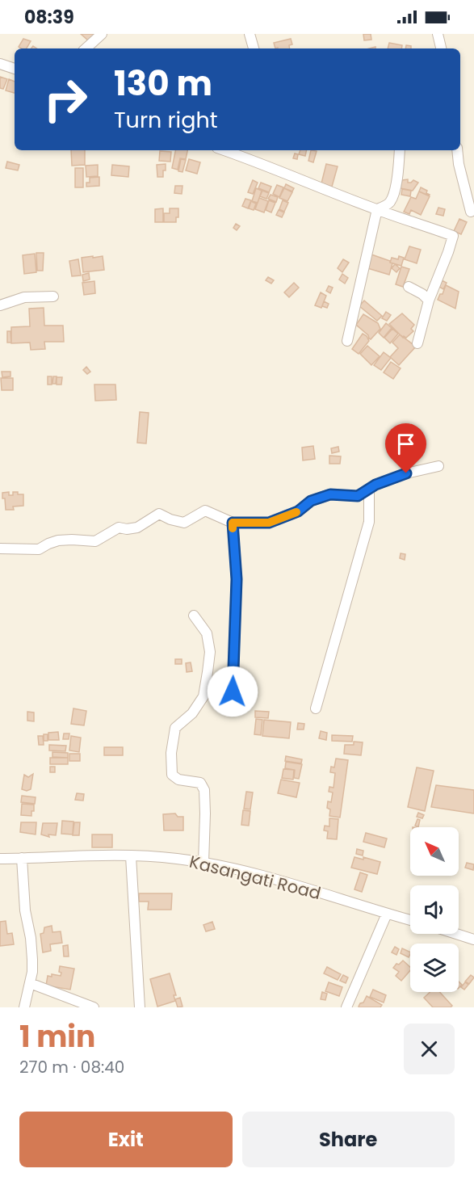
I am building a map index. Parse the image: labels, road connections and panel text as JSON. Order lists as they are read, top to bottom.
{
  "streets": {
    "street": ["Kasangati Road"]
  },
  "north": "top left",
  "page": {
    "status": "08:39",
    "turn": ["130 m", "Turn right"],
    "heading": ["1 min", "270 m · 08:40"],
    "buttons": ["Exit", "Share"]
  }
}
